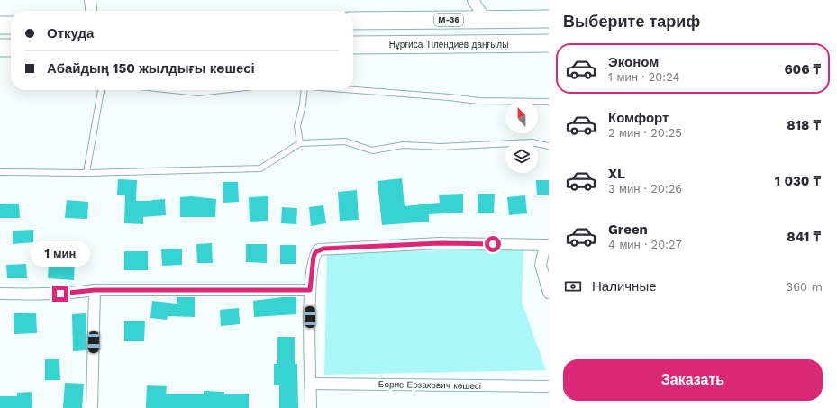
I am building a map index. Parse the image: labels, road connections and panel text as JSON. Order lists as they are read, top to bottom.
{
  "streets": {
    "main road": ["M-36", "Нұрғиса Тілендиев даңғылы"],
    "street": ["Борис Ерзакович көшесі"]
  },
  "north": "top",
  "page": {
    "heading": "Выберите тариф",
    "banner": ["Откуда", "Абайдың 150 жылдығы көшесі"],
    "list": [
      {
        "name": "Эконом",
        "note": "1 мин · 20:24",
        "value": "606 ₸"
      },
      {
        "name": "Комфорт",
        "note": "2 мин · 20:25",
        "value": "818 ₸"
      },
      {
        "name": "XL",
        "note": "3 мин · 20:26",
        "value": "1 030 ₸"
      },
      {
        "name": "Green",
        "note": "4 мин · 20:27",
        "value": "841 ₸"
      }
    ],
    "bubble": "1 мин",
    "pay": ["Наличные", "360 m"],
    "buttons": "Заказать"
  }
}
